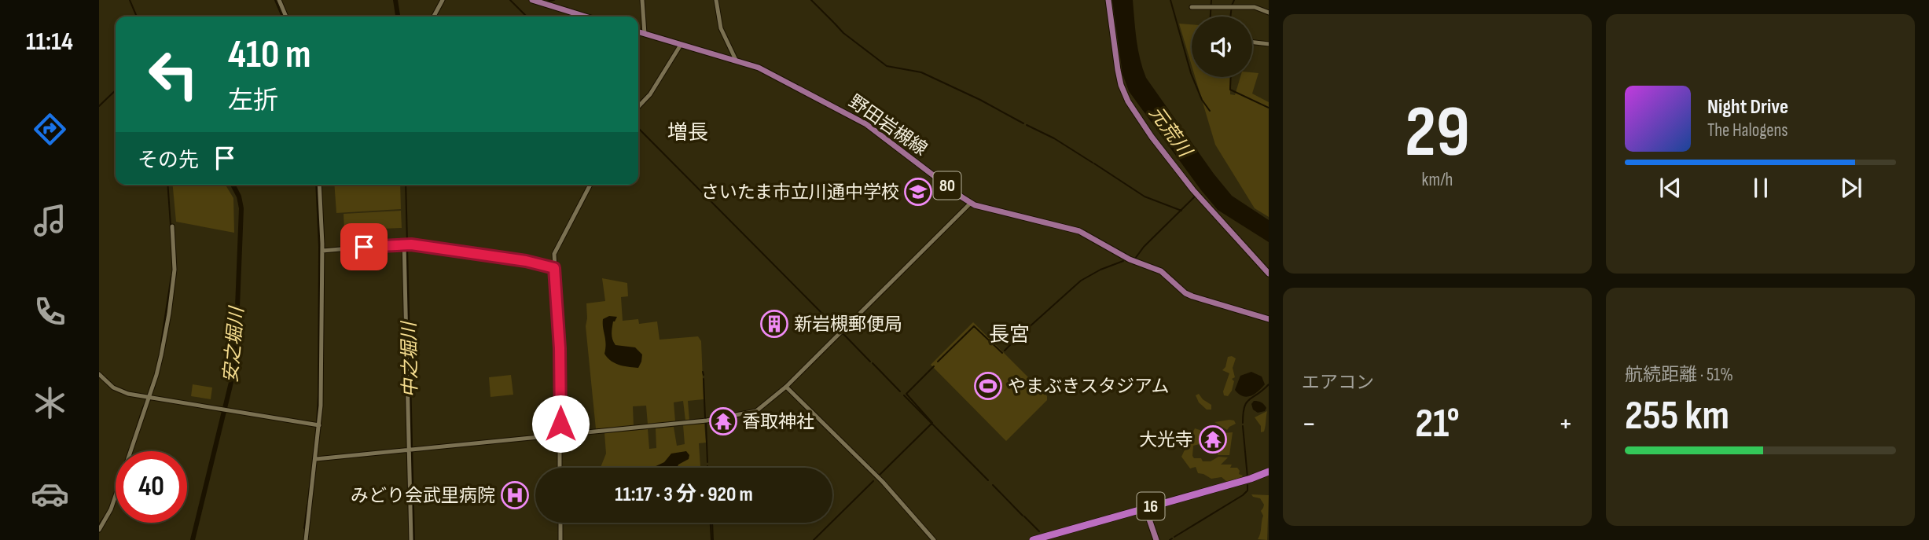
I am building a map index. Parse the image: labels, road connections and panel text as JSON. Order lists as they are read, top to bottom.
{
  "streets": {
    "highway": ["16"],
    "main road": ["野田岩槻線", "80"]
  },
  "districts": ["増長", "長宮"],
  "water": ["元荒川", "安之堀川", "中之堀川"],
  "places": {
    "school or university": ["さいたま市立川通中学校"],
    "building": ["新岩槻郵便局"],
    "sports": ["やまぶきスタジアム"],
    "temple": ["香取神社", "大光寺"],
    "hospital": ["みどり会武里病院"]
  },
  "page": {
    "tabs": "11:14",
    "tile": [
      ["29", "km/h"],
      "エアコン",
      ["航続距離 · 51%", "255 km"]
    ],
    "turn": ["410 m", "左折"],
    "song": ["Night Drive", "The Halogens"],
    "then": "その先",
    "heat": ["−", "21°", "+"],
    "limit": "40",
    "trip": "11:17 · 3 分 · 920 m"
  }
}
